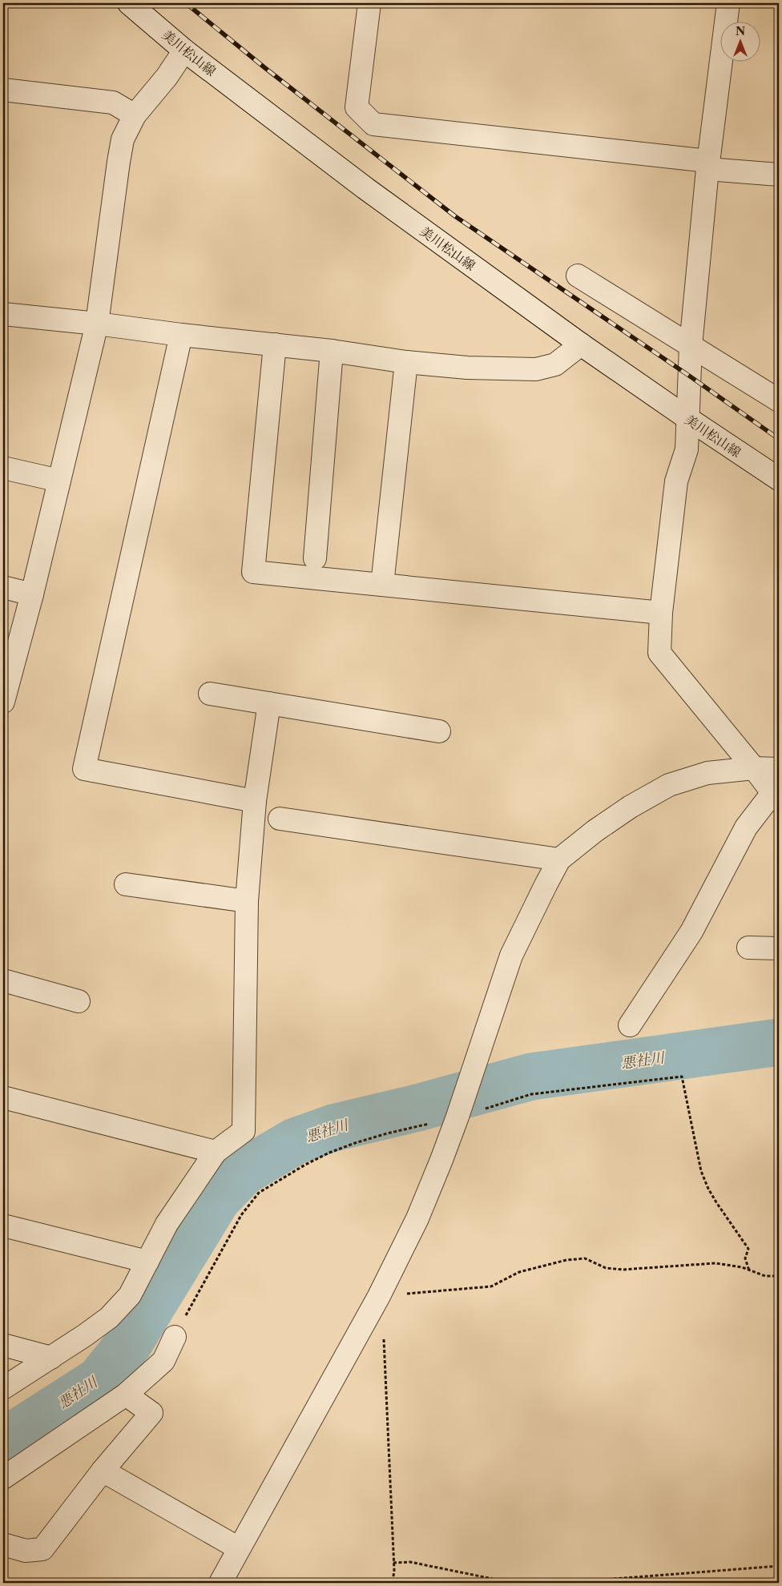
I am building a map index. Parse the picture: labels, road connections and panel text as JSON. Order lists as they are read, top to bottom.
{
  "streets": {
    "street": ["美川松山線"]
  },
  "water": ["悪社川"],
  "north": "top"
}
